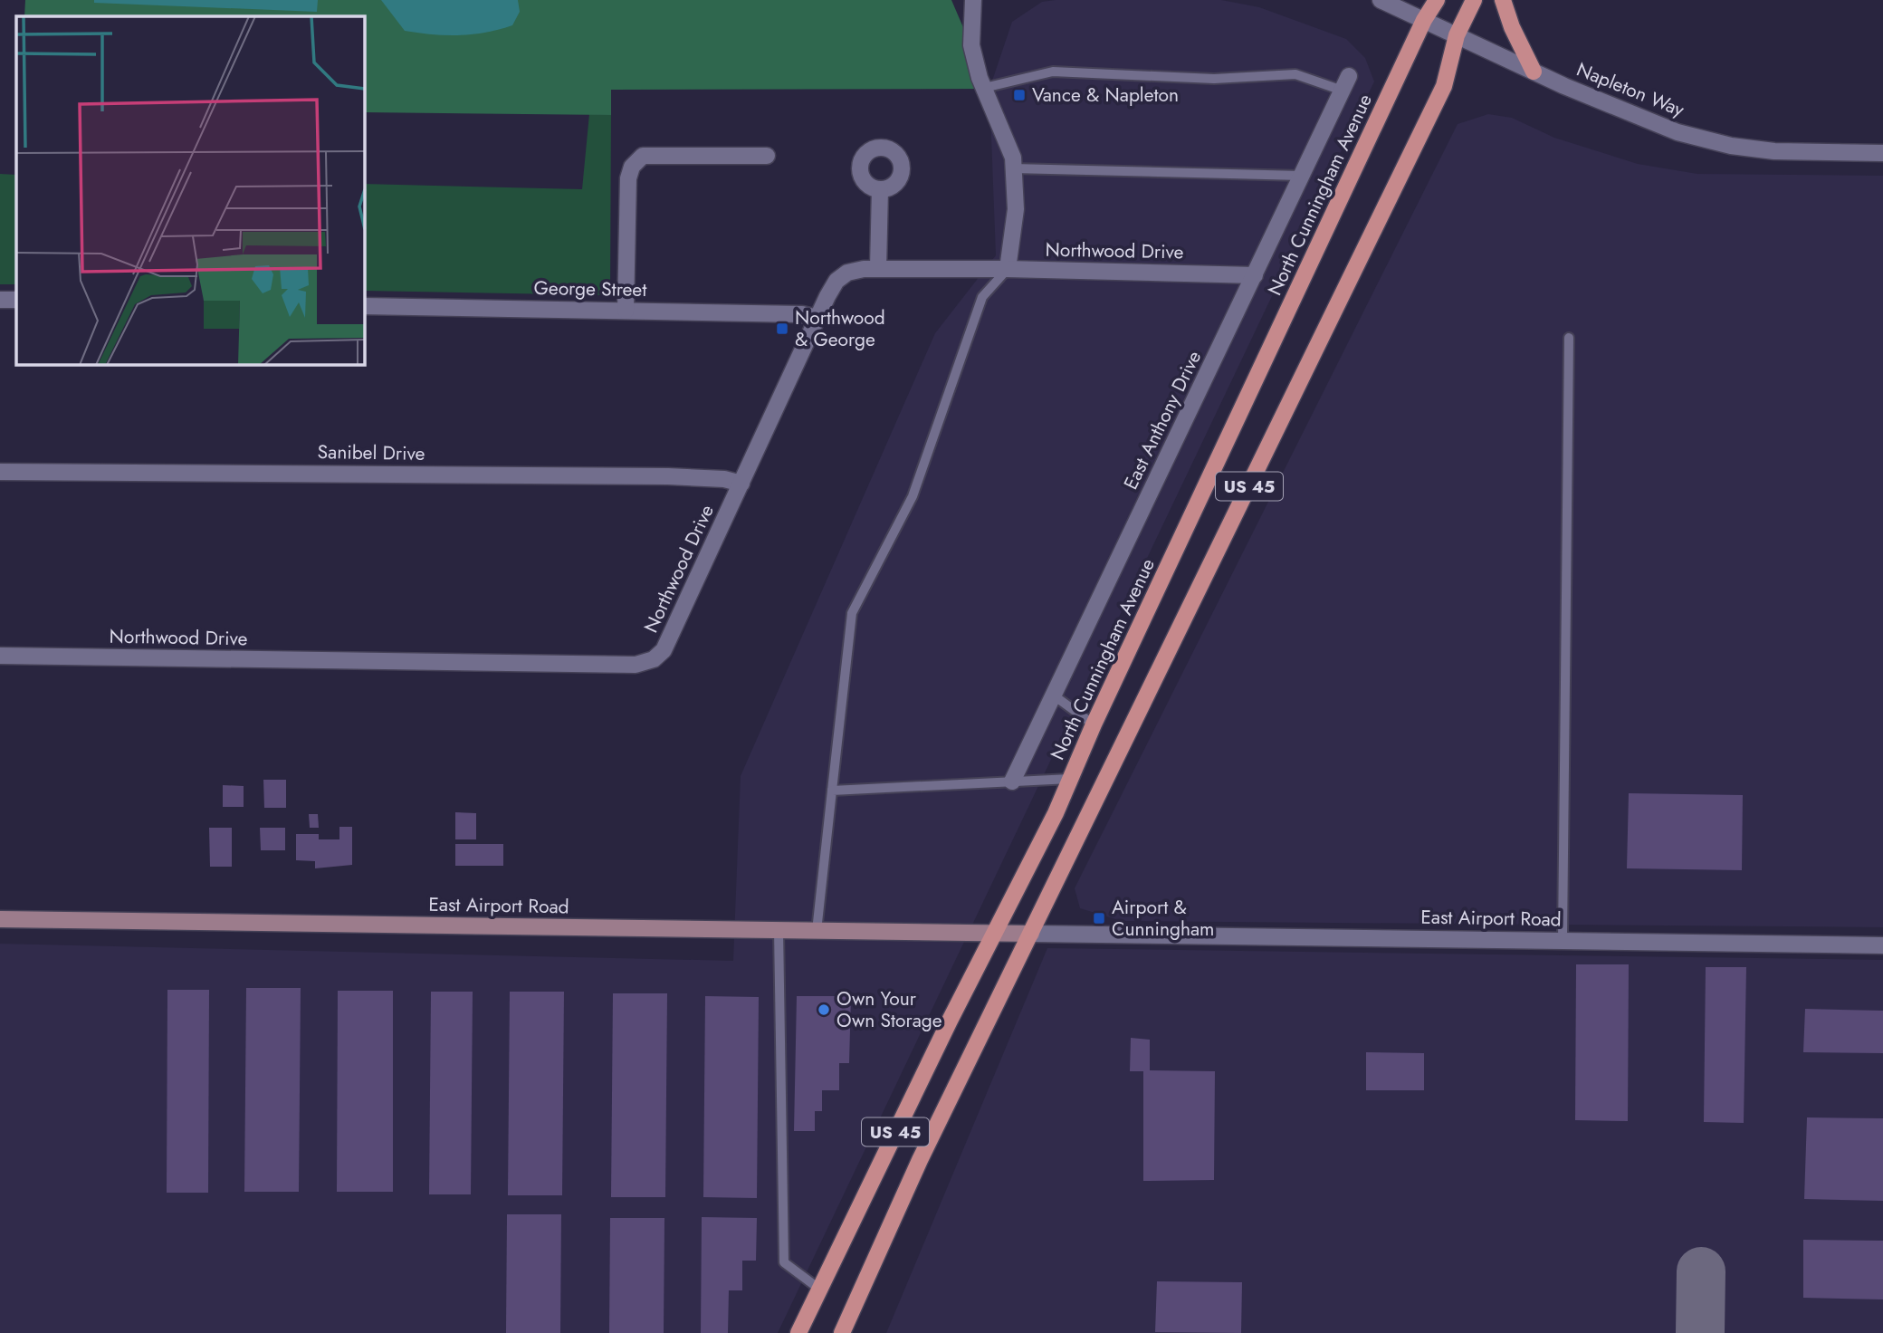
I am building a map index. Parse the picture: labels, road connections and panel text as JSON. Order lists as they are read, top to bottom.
{
  "streets": {
    "main road": ["North Cunningham Avenue", "US 45"],
    "street": [
      "Napleton Way",
      "Northwood Drive",
      "George Street",
      "East Anthony Drive",
      "Sanibel Drive",
      "East Airport Road"
    ]
  },
  "crossings": [
    ["Napleton Way", "North Cunningham Avenue"],
    ["Napleton Way", "US 45"],
    ["North Cunningham Avenue", "East Airport Road"],
    ["Northwood Drive", "George Street"],
    ["Northwood Drive", "East Anthony Drive"],
    ["Northwood Drive", "Sanibel Drive"],
    ["US 45", "East Airport Road"]
  ],
  "places": {
    "transit": ["Vance & Napleton", "Northwood & George", "Airport & Cunningham"],
    "other": ["Own Your Own Storage"]
  }
}
